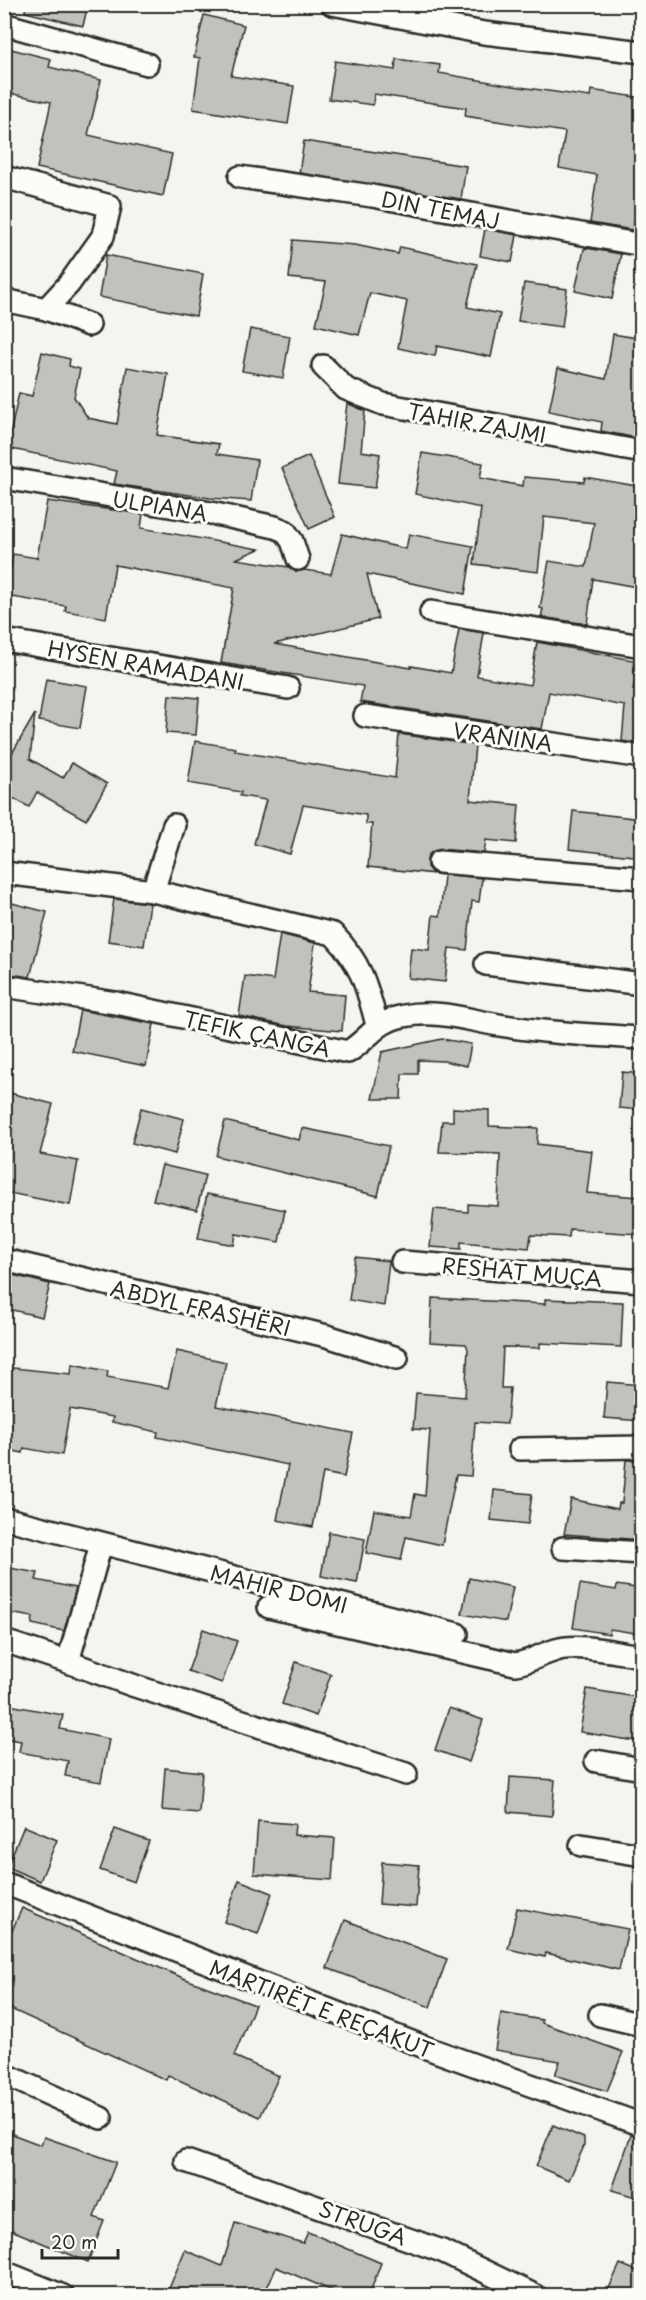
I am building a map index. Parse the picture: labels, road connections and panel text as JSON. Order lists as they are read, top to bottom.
{
  "streets": {
    "street": [
      "DIN TEMAJ",
      "TAHIR ZAJMI",
      "ULPIANA",
      "HYSEN RAMADANI",
      "VRANINA",
      "TEFIK ÇANGA",
      "RESHAT MUÇA",
      "ABDYL FRASHËRI",
      "MAHIR DOMI",
      "MARTIRËT E REÇAKUT",
      "STRUGA"
    ]
  },
  "scale_bar": "20 m"
}
